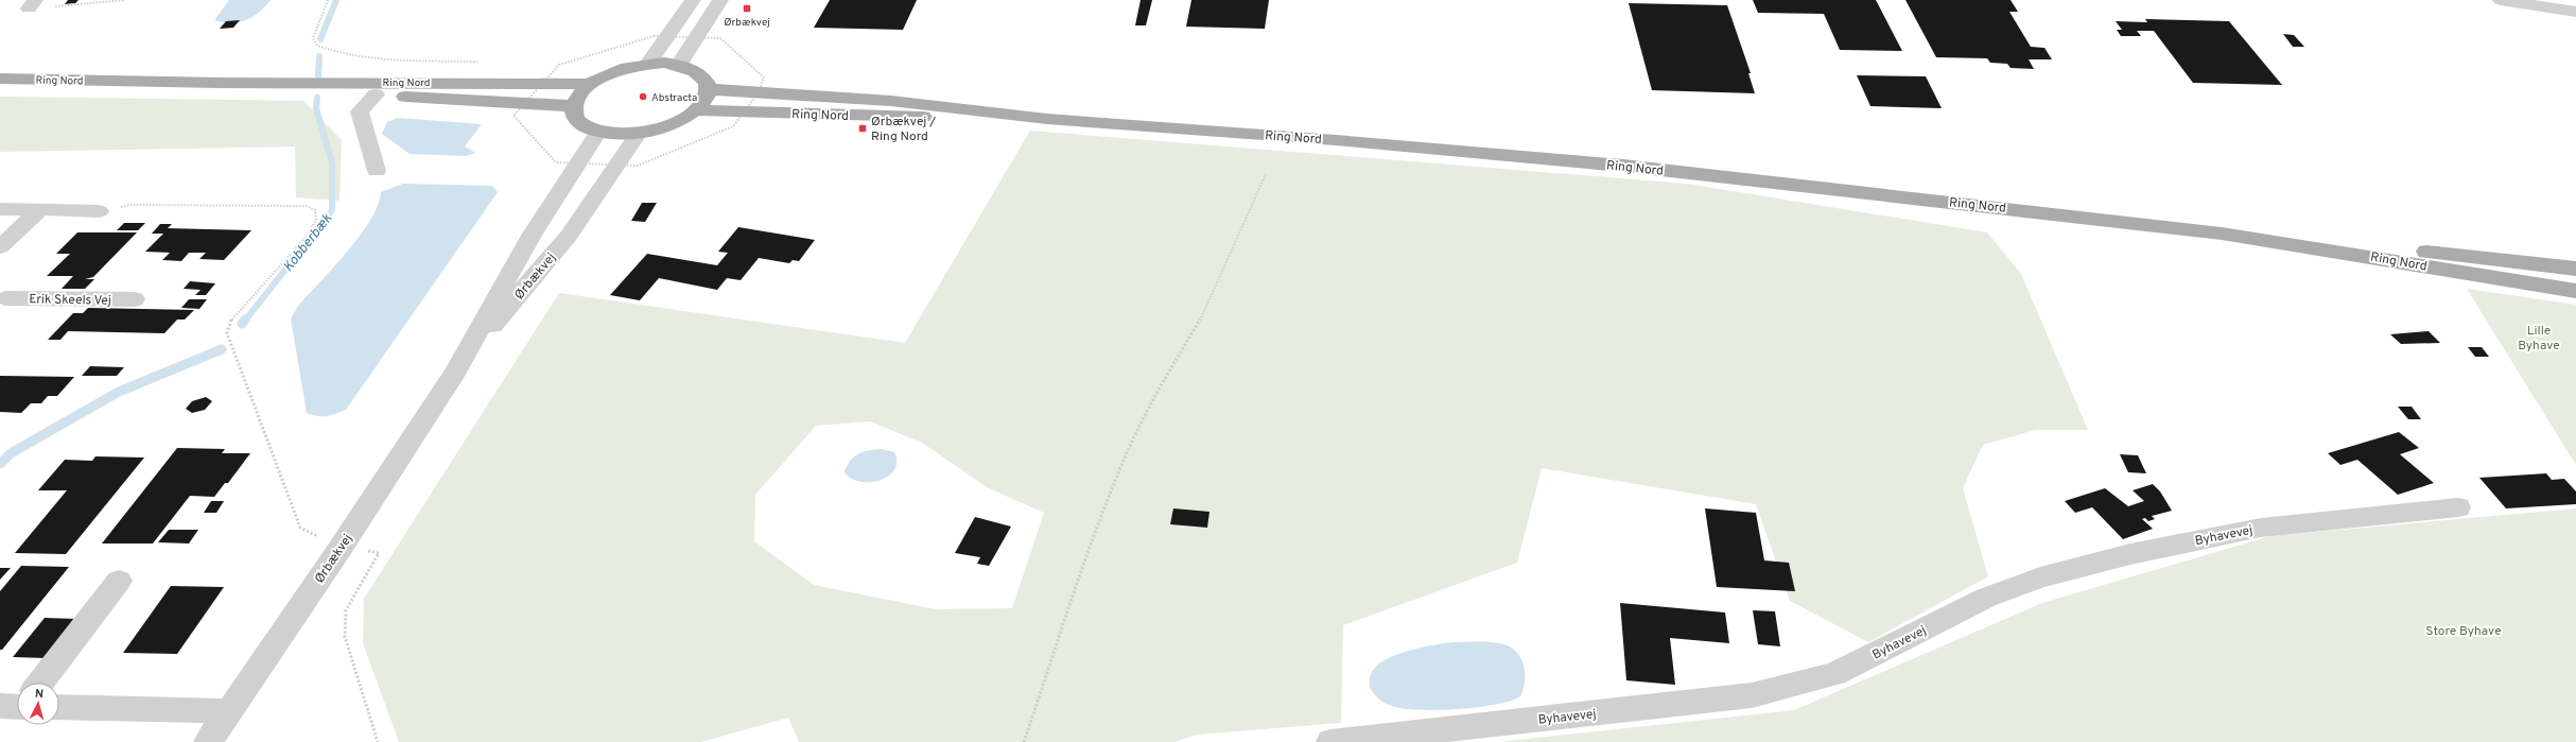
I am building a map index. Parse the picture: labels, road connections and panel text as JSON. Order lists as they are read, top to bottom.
{
  "streets": {
    "main road": ["Ring Nord"],
    "street": ["Ørbækvej", "Erik Skeels Vej", "Byhavevej"]
  },
  "water": ["Kobberbæk"],
  "parks": ["Lille Byhave", "Store Byhave"],
  "places": {
    "transit": ["Ørbækvej", "Ørbækvej / Ring Nord"],
    "other": ["Abstracta"]
  },
  "north": "top"
}
